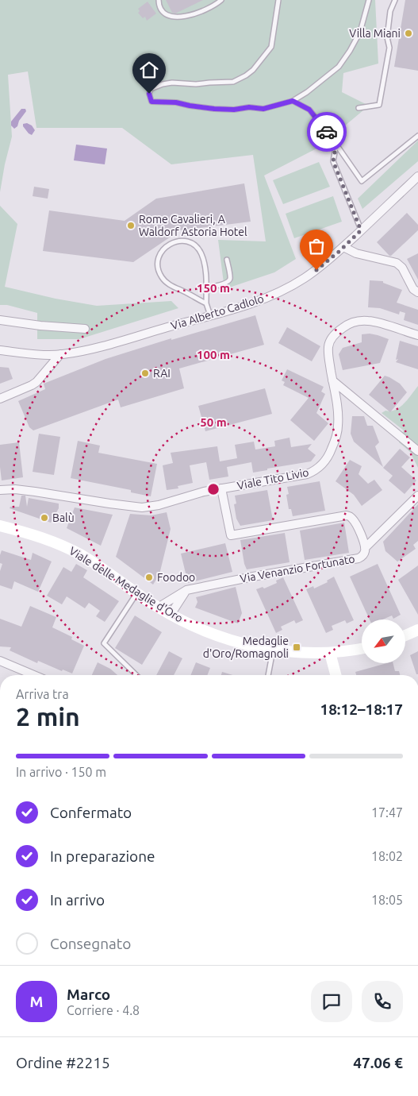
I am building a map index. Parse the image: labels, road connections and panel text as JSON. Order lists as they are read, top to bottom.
{
  "streets": {
    "main road": ["Viale delle Medaglie d'Oro"],
    "street": ["Via Alberto Cadlolo", "Viale Tito Livio", "Via Venanzio Fortunato"]
  },
  "crossings": [
    ["Viale Tito Livio", "Via Venanzio Fortunato"],
    ["Via Venanzio Fortunato", "Viale delle Medaglie d'Oro"]
  ],
  "places": {
    "other": [
      "Villa Miani",
      "Rome Cavalieri, A Waldorf Astoria Hotel",
      "RAI",
      "Balù",
      "Foodoo"
    ],
    "transit": ["Medaglie d'Oro/Romagnoli"]
  },
  "north": "bottom left",
  "page": {
    "heading": ["2 min", "Arriva tra", "18:12–18:17"],
    "panel": [
      "Marco",
      "Corriere · 4.8",
      "Ordine #2215",
      "47.06 €"
    ],
    "bar": "In arrivo · 150 m",
    "list": [
      ["Confermato", "17:47"],
      ["In preparazione", "18:02"],
      ["In arrivo", "18:05"],
      "Consegnato"
    ],
    "round": "M"
  },
  "rings": ["150 m", "100 m", "50 m"]
}
